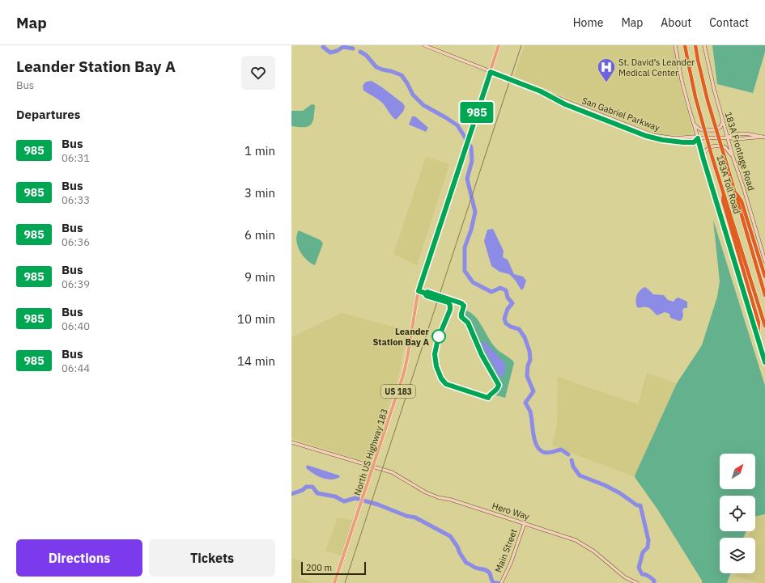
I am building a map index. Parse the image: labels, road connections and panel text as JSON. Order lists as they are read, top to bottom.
{
  "streets": {
    "highway": ["183A Toll Road"],
    "main road": ["US 183", "North US Highway 183"],
    "street": [
      "San Gabriel Parkway",
      "183A Frontage Road",
      "Hero Way",
      "Main Street"
    ]
  },
  "crossings": [
    ["San Gabriel Parkway", "183A Frontage Road"],
    ["San Gabriel Parkway", "North US Highway 183"],
    ["North US Highway 183", "Hero Way"],
    ["Hero Way", "Main Street"]
  ],
  "places": {
    "hospital": ["St. David’s Leander Medical Center"],
    "other": ["Leander Station Bay A"]
  },
  "lines": ["bus line 985"],
  "scale_bar": "200 m",
  "north": "top right",
  "page": {
    "header": "Map",
    "nav": [
      "Home",
      "Map",
      "About",
      "Contact"
    ],
    "heading": [
      ["Leander Station Bay A", "Bus"],
      "Departures"
    ],
    "on_map": "985",
    "list": [
      {
        "mark": "985",
        "name": "Bus",
        "note": "06:31",
        "value": "1 min"
      },
      {
        "mark": "985",
        "name": "Bus",
        "note": "06:33",
        "value": "3 min"
      },
      {
        "mark": "985",
        "name": "Bus",
        "note": "06:36",
        "value": "6 min"
      },
      {
        "mark": "985",
        "name": "Bus",
        "note": "06:39",
        "value": "9 min"
      },
      {
        "mark": "985",
        "name": "Bus",
        "note": "06:40",
        "value": "10 min"
      },
      {
        "mark": "985",
        "name": "Bus",
        "note": "06:44",
        "value": "14 min"
      }
    ],
    "buttons": ["Directions", "Tickets"],
    "scale": "200 m"
  }
}
